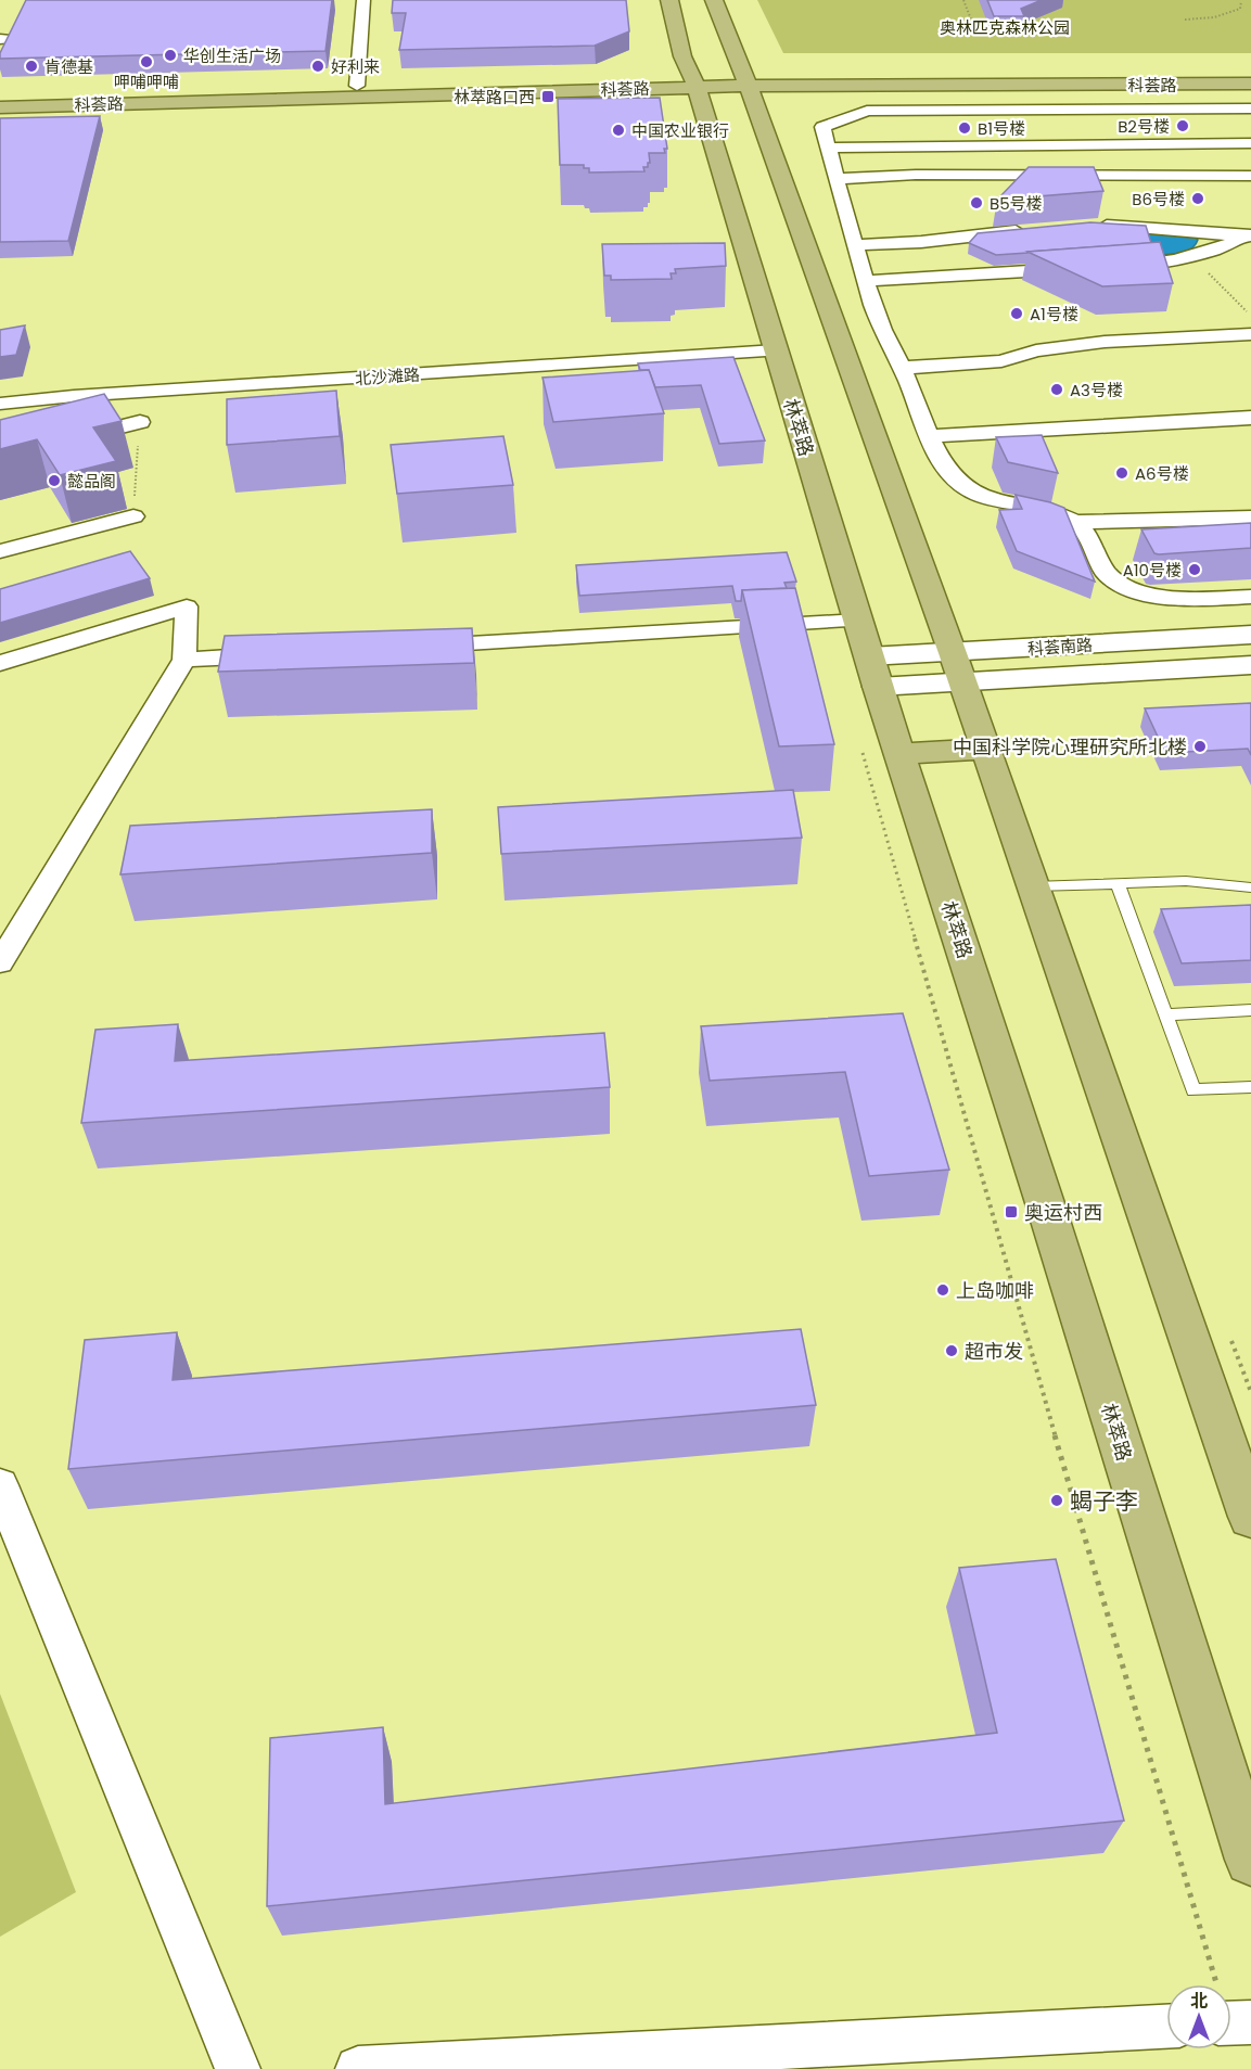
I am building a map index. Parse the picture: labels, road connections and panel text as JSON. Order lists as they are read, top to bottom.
{
  "streets": {
    "main road": ["科荟路", "林萃路"],
    "street": ["北沙滩路", "科荟南路"]
  },
  "crossings": [
    ["科荟路", "林萃路"],
    ["北沙滩路", "林萃路"],
    ["林萃路", "科荟南路"]
  ],
  "parks": ["奥林匹克森林公园"],
  "places": {
    "other": [
      "华创生活广场",
      "呷哺呷哺",
      "肯德基",
      "好利来",
      "B2号楼",
      "B1号楼",
      "中国农业银行",
      "B6号楼",
      "B5号楼",
      "A1号楼",
      "A3号楼",
      "A6号楼",
      "懿品阁",
      "A10号楼",
      "中国科学院心理研究所北楼",
      "上岛咖啡",
      "超市发",
      "蝎子李"
    ],
    "transit": ["林萃路口西", "奥运村西"]
  },
  "north": "top"
}
